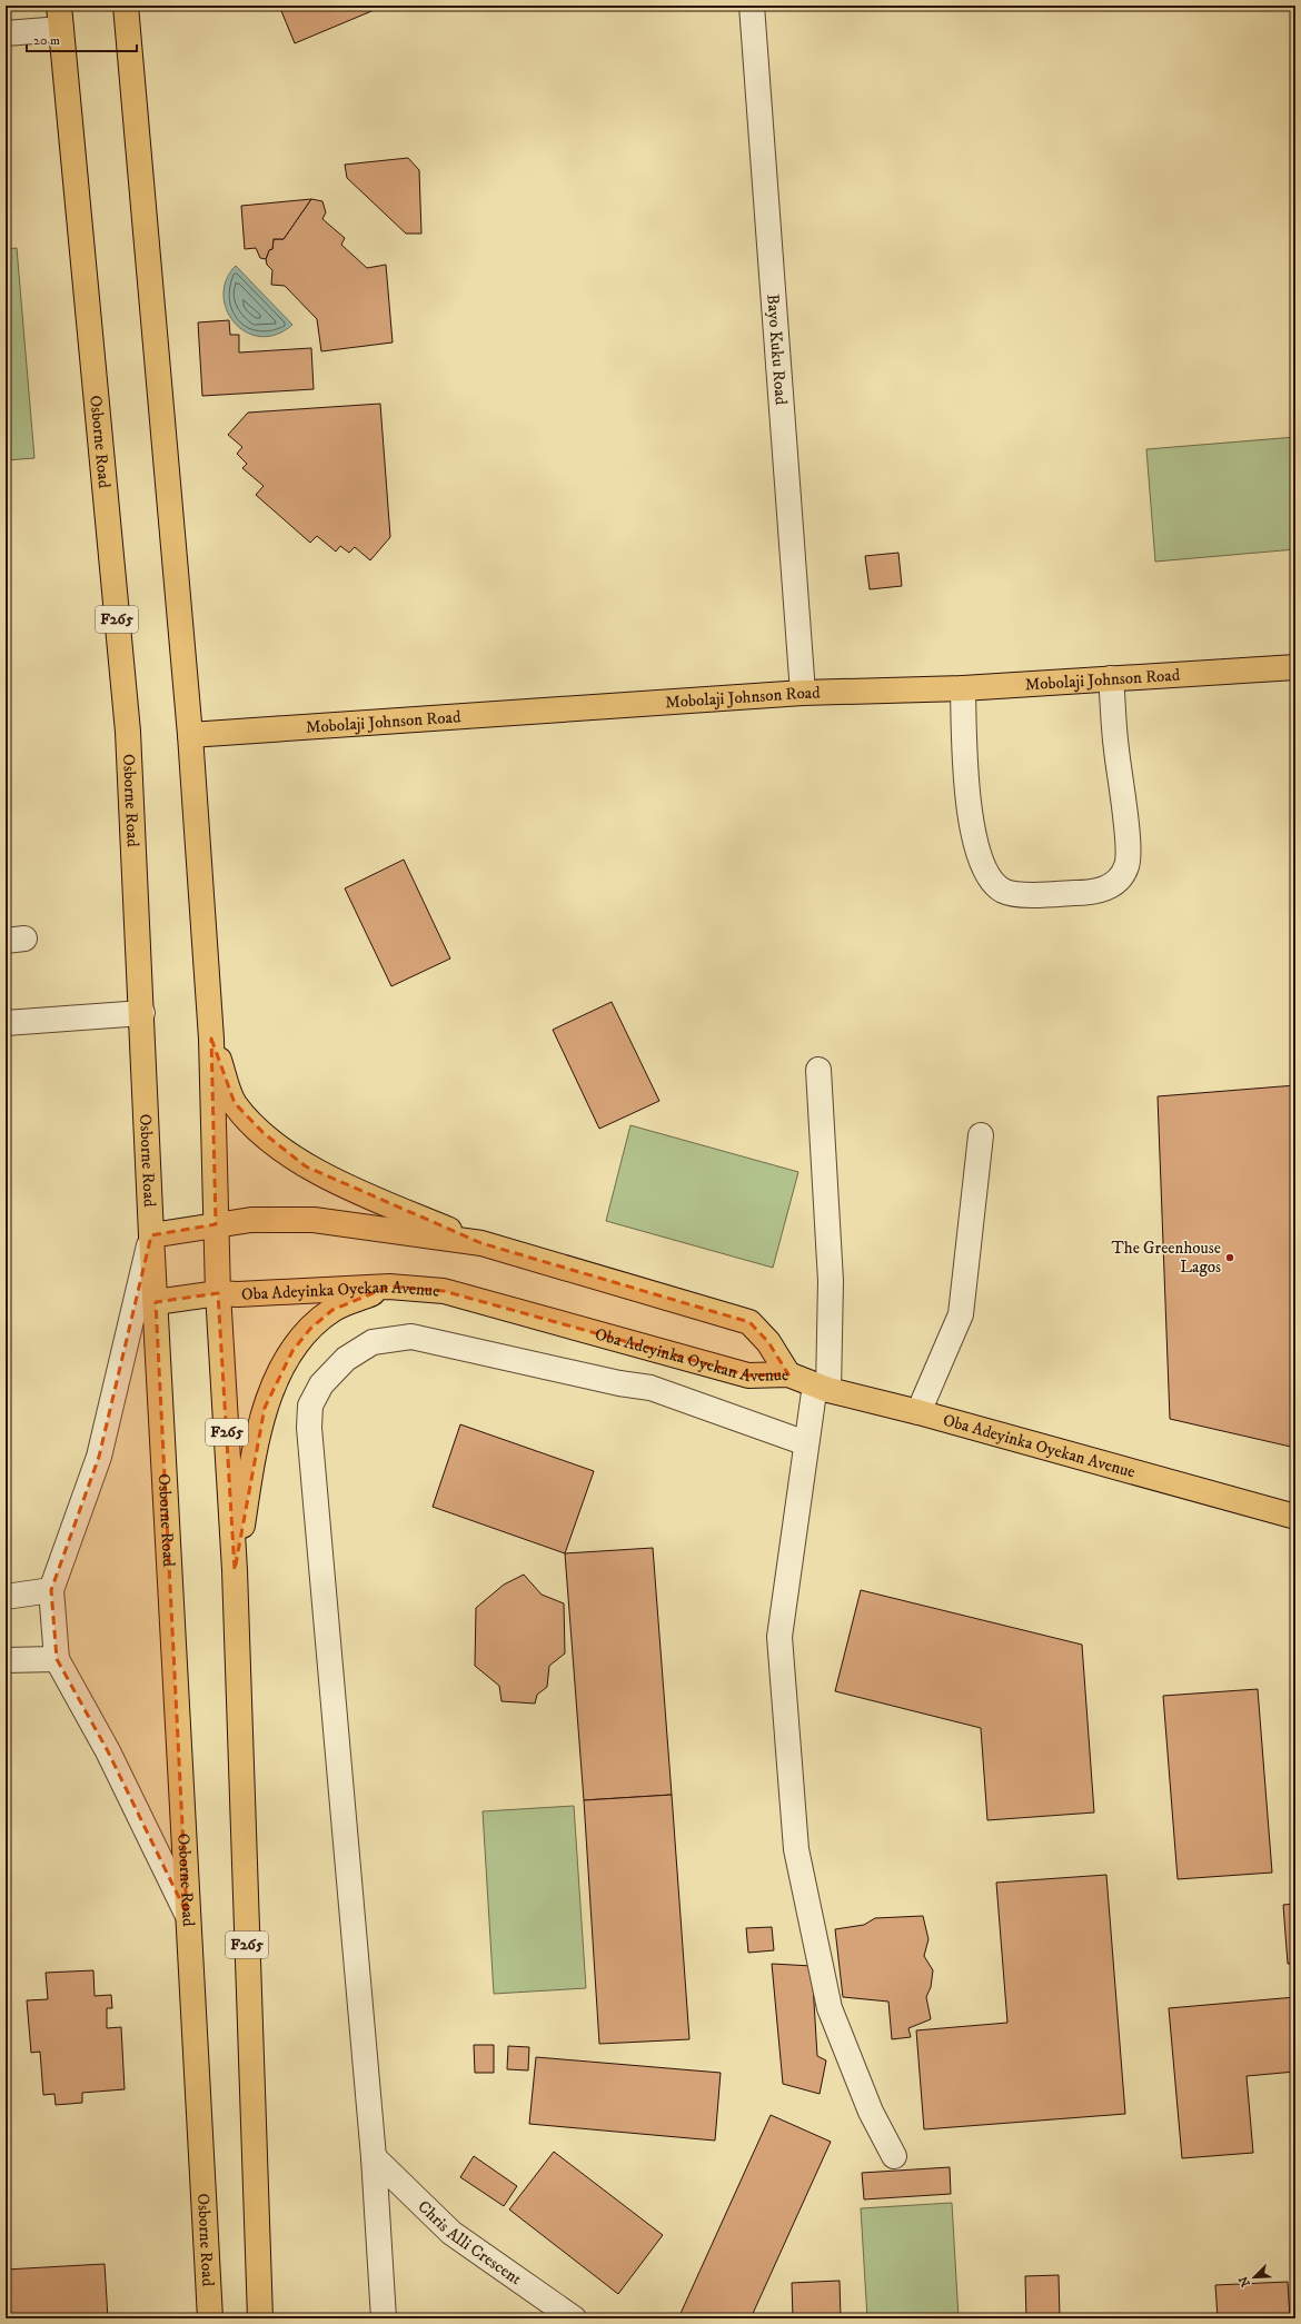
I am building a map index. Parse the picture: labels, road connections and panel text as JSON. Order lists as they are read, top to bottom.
{
  "streets": {
    "main road": [
      "Osborne Road",
      "F265",
      "Mobolaji Johnson Road",
      "Oba Adeyinka Oyekan Avenue"
    ],
    "street": ["Bayo Kuku Road", "Chris Alli Crescent"]
  },
  "crossings": [
    ["Bayo Kuku Road", "Mobolaji Johnson Road"],
    ["Osborne Road", "Oba Adeyinka Oyekan Avenue"],
    ["F265", "Mobolaji Johnson Road"],
    ["F265", "Oba Adeyinka Oyekan Avenue"]
  ],
  "places": ["The Greenhouse Lagos"],
  "scale_bar": "20 m",
  "north": "bottom left"
}
